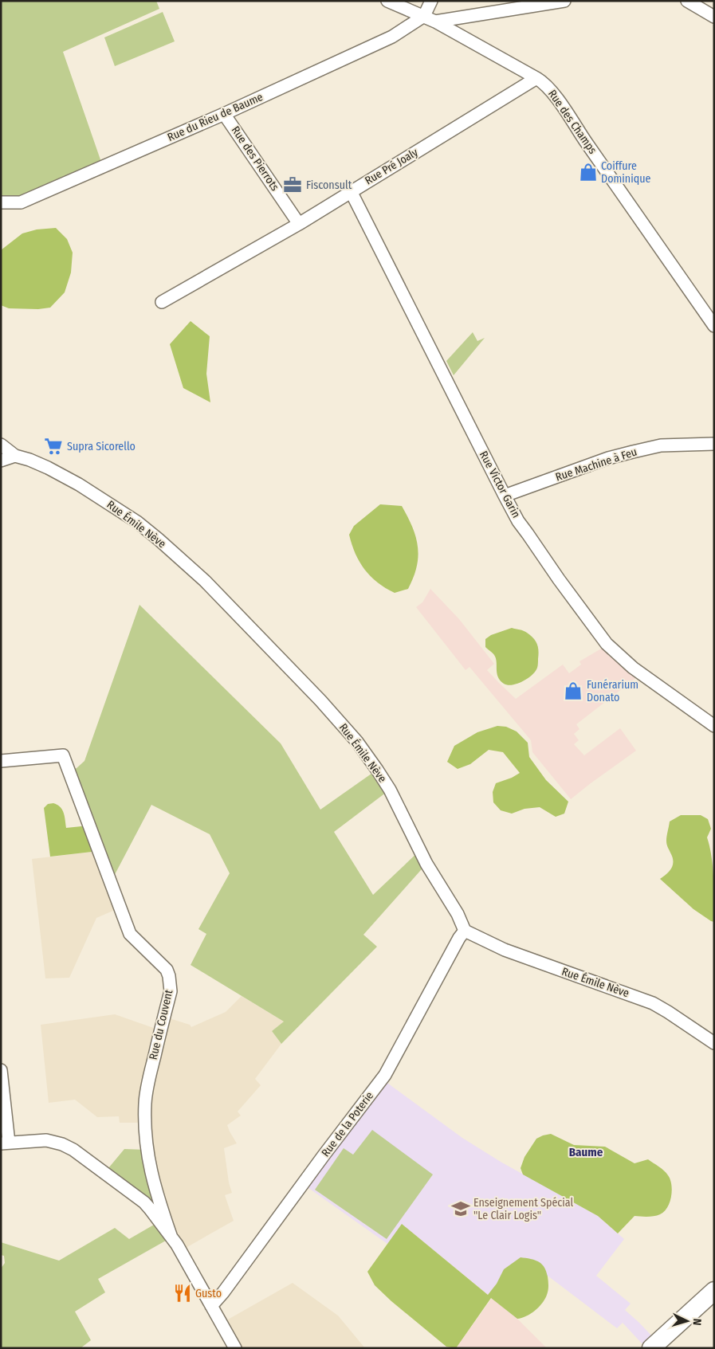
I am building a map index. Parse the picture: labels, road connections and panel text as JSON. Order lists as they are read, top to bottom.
{
  "streets": {
    "street": [
      "Rue du Rieu de Baume",
      "Rue des Champs",
      "Rue des Pierrots",
      "Rue Pré Joaly",
      "Rue Machine à Feu",
      "Rue Victor Garin",
      "Rue Émile Nève",
      "Rue du Couvent",
      "Rue de la Poterie"
    ]
  },
  "crossings": [
    ["Rue du Rieu de Baume", "Rue des Champs"],
    ["Rue du Rieu de Baume", "Rue des Pierrots"],
    ["Rue des Champs", "Rue Pré Joaly"],
    ["Rue des Pierrots", "Rue Pré Joaly"],
    ["Rue Pré Joaly", "Rue Victor Garin"],
    ["Rue Machine à Feu", "Rue Victor Garin"],
    ["Rue Émile Nève", "Rue de la Poterie"],
    ["Rue du Couvent", "Rue de la Poterie"]
  ],
  "districts": ["Baume"],
  "places": {
    "shop": ["Coiffure Dominique", "Funérarium Donato"],
    "office": ["Fisconsult"],
    "supermarket": ["Supra Sicorello"],
    "school or university": ["Enseignement Spécial \"Le Clair Logis\""],
    "restaurant": ["Gusto"]
  },
  "north": "right"
}
